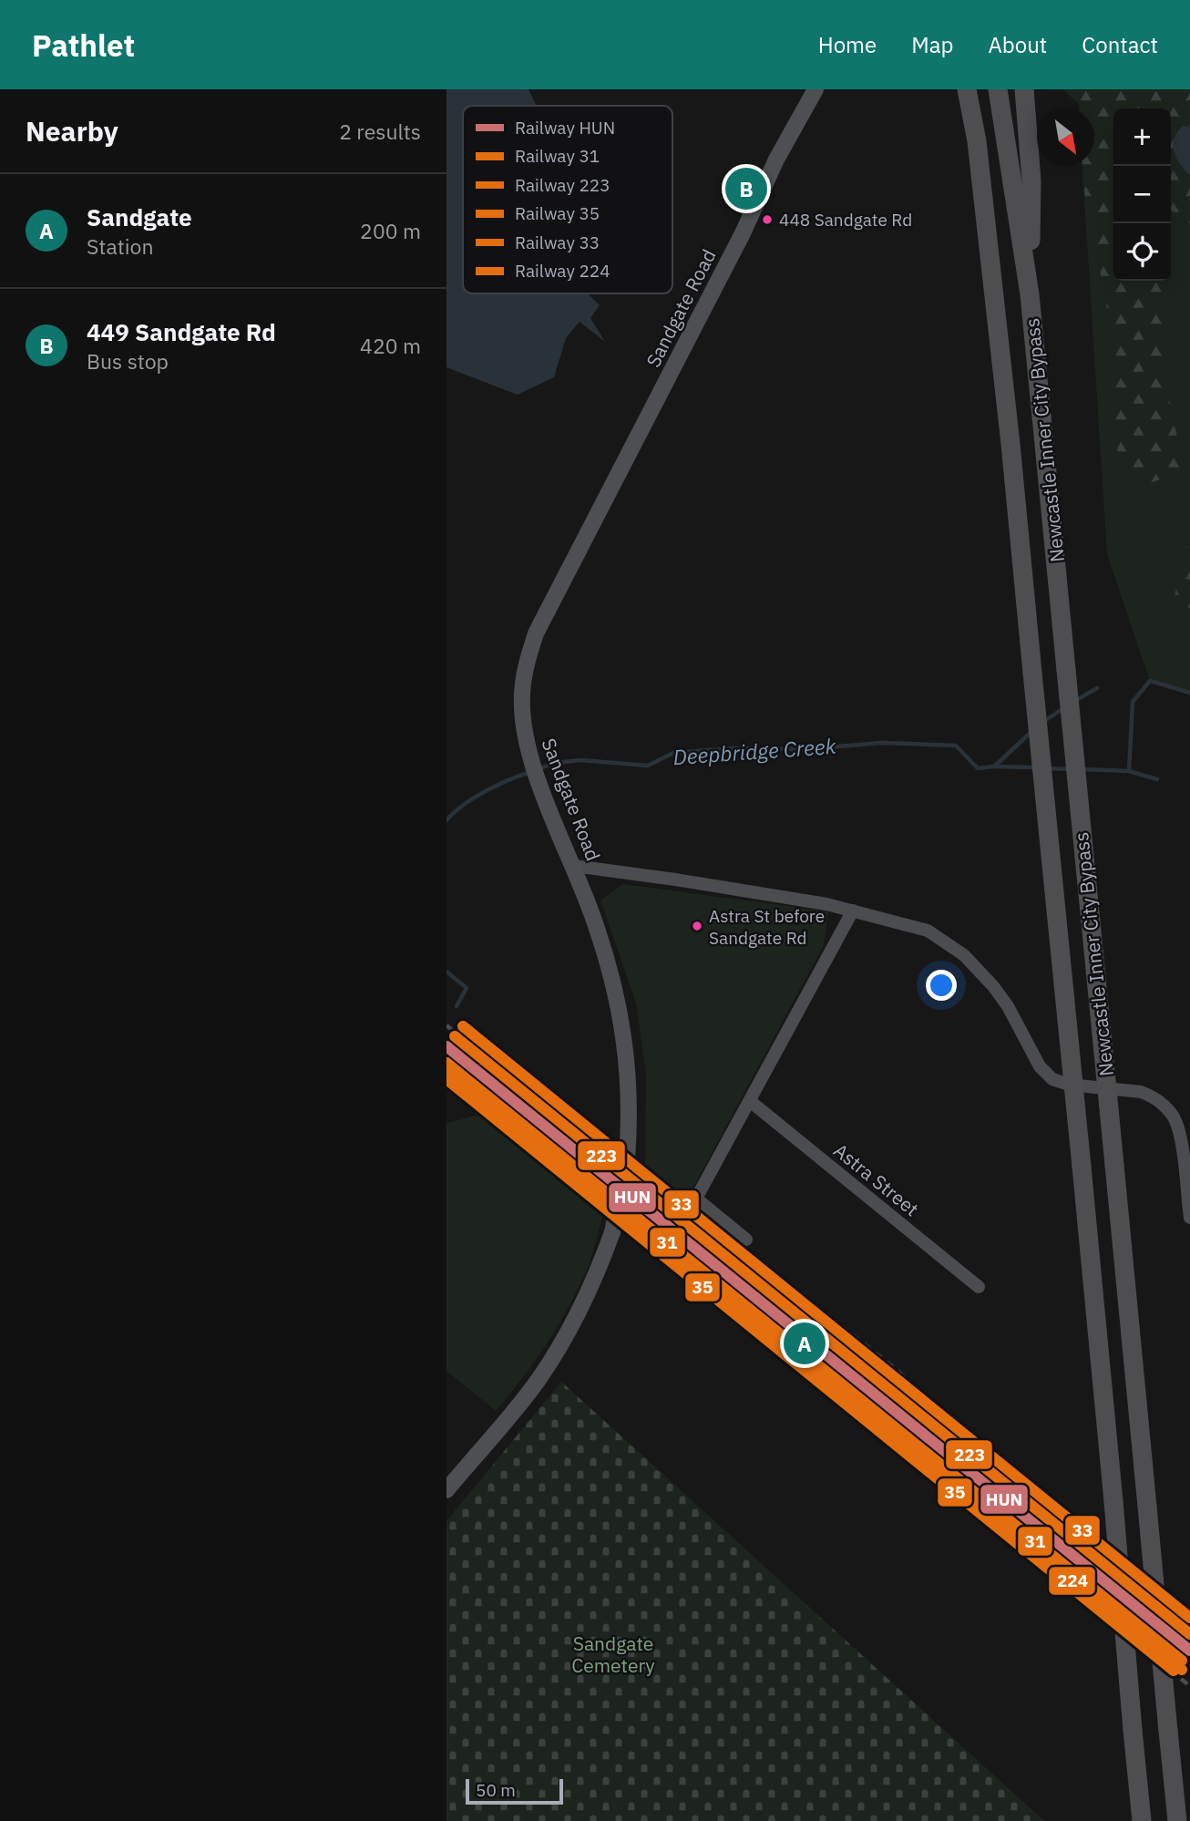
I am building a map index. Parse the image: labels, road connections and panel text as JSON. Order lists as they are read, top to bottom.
{
  "streets": {
    "highway": ["Newcastle Inner City Bypass"],
    "main road": ["Sandgate Road"],
    "street": ["Astra Street"]
  },
  "water": ["Deepbridge Creek"],
  "parks": ["Sandgate Cemetery"],
  "places": ["448 Sandgate Rd", "Astra St before Sandgate Rd"],
  "lines": [
    "rail line 33",
    "rail line 223",
    "rail line HUN",
    "rail line 31",
    "rail line 224",
    "rail line 35"
  ],
  "legend": [
    "Railway HUN",
    "Railway 31",
    "Railway 223",
    "Railway 35",
    "Railway 33",
    "Railway 224"
  ],
  "scale_bar": "50 m",
  "north": "bottom right",
  "page": {
    "header": "Pathlet",
    "nav": [
      "Home",
      "Map",
      "About",
      "Contact"
    ],
    "heading": ["Nearby", "2 results"],
    "map_buttons": ["+", "−"],
    "pins": ["B", "A"],
    "list": [
      {
        "mark": "A",
        "name": "Sandgate",
        "note": "Station",
        "value": "200 m"
      },
      {
        "mark": "B",
        "name": "449 Sandgate Rd",
        "note": "Bus stop",
        "value": "420 m"
      }
    ],
    "scale": "50 m"
  }
}
